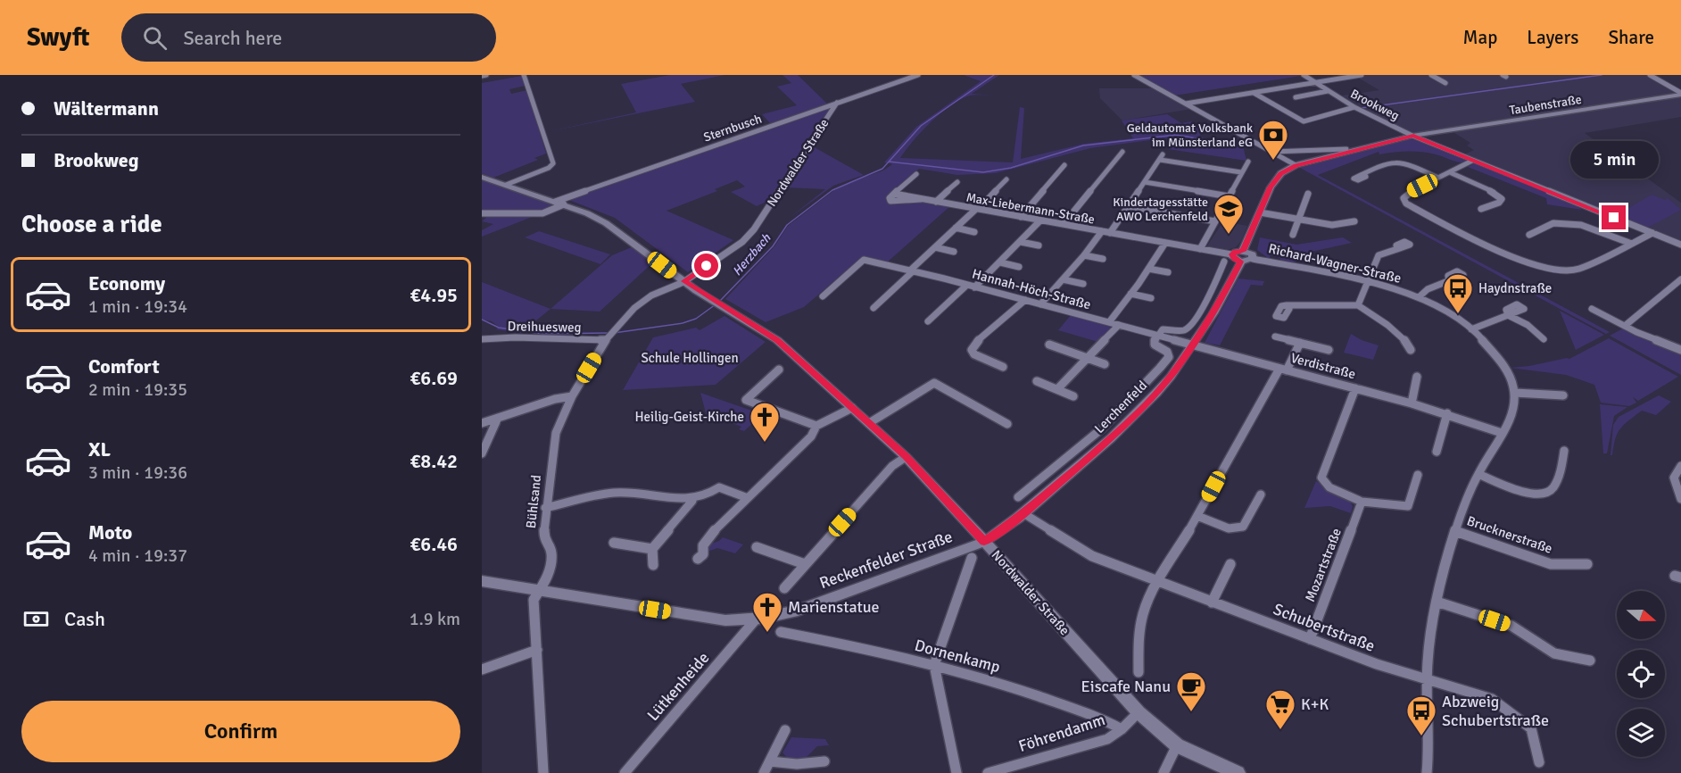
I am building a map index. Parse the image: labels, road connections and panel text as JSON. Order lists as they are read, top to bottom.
{
  "streets": {
    "street": [
      "Brookweg",
      "Taubenstraße",
      "Sternbusch",
      "Nordwalder Straße",
      "Max-Liebermann-Straße",
      "Richard-Wagner-Straße",
      "Hannah-Höch-Straße",
      "Dreihuesweg",
      "Verdistraße",
      "Lerchenfeld",
      "Bühlsand",
      "Brucknerstraße",
      "Reckenfelder Straße",
      "Mozartstraße",
      "Schubertstraße",
      "Dornenkamp",
      "Lütkenheide",
      "Föhrendamm"
    ]
  },
  "crossings": [
    ["Brookweg", "Taubenstraße"],
    ["Sternbusch", "Nordwalder Straße"],
    ["Nordwalder Straße", "Lerchenfeld"],
    ["Nordwalder Straße", "Bühlsand"],
    ["Nordwalder Straße", "Reckenfelder Straße"],
    ["Nordwalder Straße", "Föhrendamm"],
    ["Hannah-Höch-Straße", "Verdistraße"],
    ["Hannah-Höch-Straße", "Lerchenfeld"],
    ["Dreihuesweg", "Bühlsand"],
    ["Verdistraße", "Lerchenfeld"],
    ["Lerchenfeld", "Reckenfelder Straße"],
    ["Lerchenfeld", "Schubertstraße"],
    ["Bühlsand", "Reckenfelder Straße"],
    ["Reckenfelder Straße", "Lütkenheide"],
    ["Mozartstraße", "Schubertstraße"],
    ["Dornenkamp", "Föhrendamm"]
  ],
  "water": ["Herzbach"],
  "parks": ["Schule Hollingen"],
  "places": {
    "bank": ["Geldautomat Volksbank im Münsterland eG"],
    "school or university": ["Kindertagesstätte AWO Lerchenfeld"],
    "bus stop": ["Haydnstraße", "Abzweig Schubertstraße"],
    "church": ["Heilig-Geist-Kirche", "Marienstatue"],
    "cafe": ["Eiscafe Nanu"],
    "supermarket": ["K+K"]
  },
  "north": "right",
  "page": {
    "header": "Swyft",
    "search": "Search here",
    "nav": ["Map", "Layers", "Share"],
    "banner": ["Wältermann", "Brookweg"],
    "bubble": "5 min",
    "heading": "Choose a ride",
    "list": [
      {
        "name": "Economy",
        "note": "1 min · 19:34",
        "value": "€4.95"
      },
      {
        "name": "Comfort",
        "note": "2 min · 19:35",
        "value": "€6.69"
      },
      {
        "name": "XL",
        "note": "3 min · 19:36",
        "value": "€8.42"
      },
      {
        "name": "Moto",
        "note": "4 min · 19:37",
        "value": "€6.46"
      }
    ],
    "pay": ["Cash", "1.9 km"],
    "buttons": "Confirm"
  }
}
